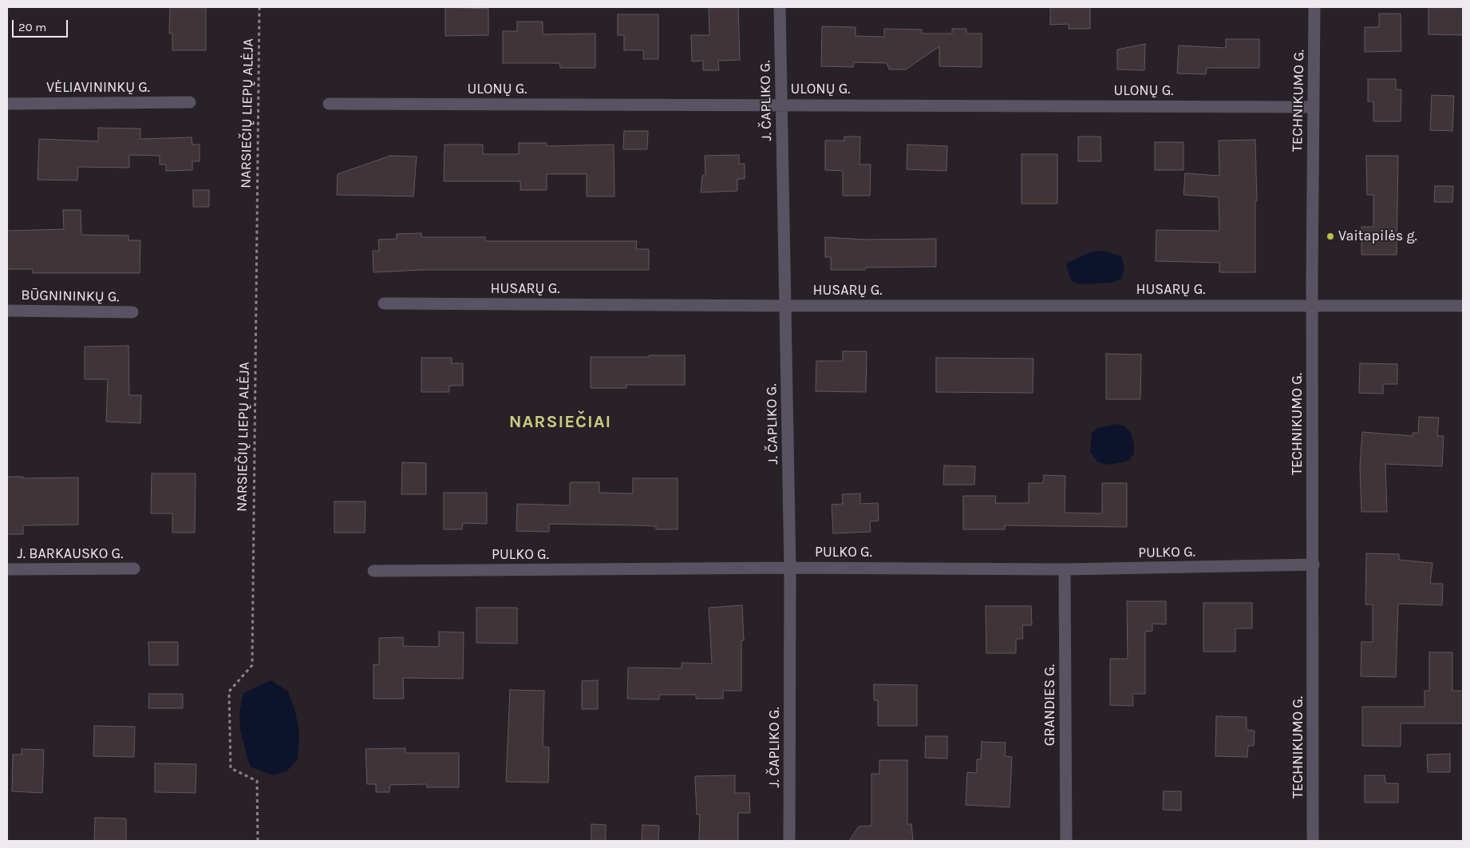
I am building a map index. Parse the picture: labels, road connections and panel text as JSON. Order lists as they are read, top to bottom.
{
  "streets": {
    "street": [
      "VĖLIAVININKŲ G.",
      "ULONŲ G.",
      "J. ČAPLIKO G.",
      "TECHNIKUMO G.",
      "HUSARŲ G.",
      "BŪGNININKŲ G.",
      "PULKO G.",
      "J. BARKAUSKO G.",
      "GRANDIES G."
    ],
    "path": ["NARSIEČIŲ LIEPŲ ALĖJA"]
  },
  "crossings": [
    ["ULONŲ G.", "J. ČAPLIKO G."],
    ["ULONŲ G.", "TECHNIKUMO G."],
    ["J. ČAPLIKO G.", "HUSARŲ G."],
    ["J. ČAPLIKO G.", "PULKO G."],
    ["TECHNIKUMO G.", "HUSARŲ G."],
    ["TECHNIKUMO G.", "PULKO G."],
    ["PULKO G.", "GRANDIES G."]
  ],
  "districts": ["NARSIEČIAI"],
  "places": ["Vaitapilės g."],
  "scale_bar": "20 m"
}
